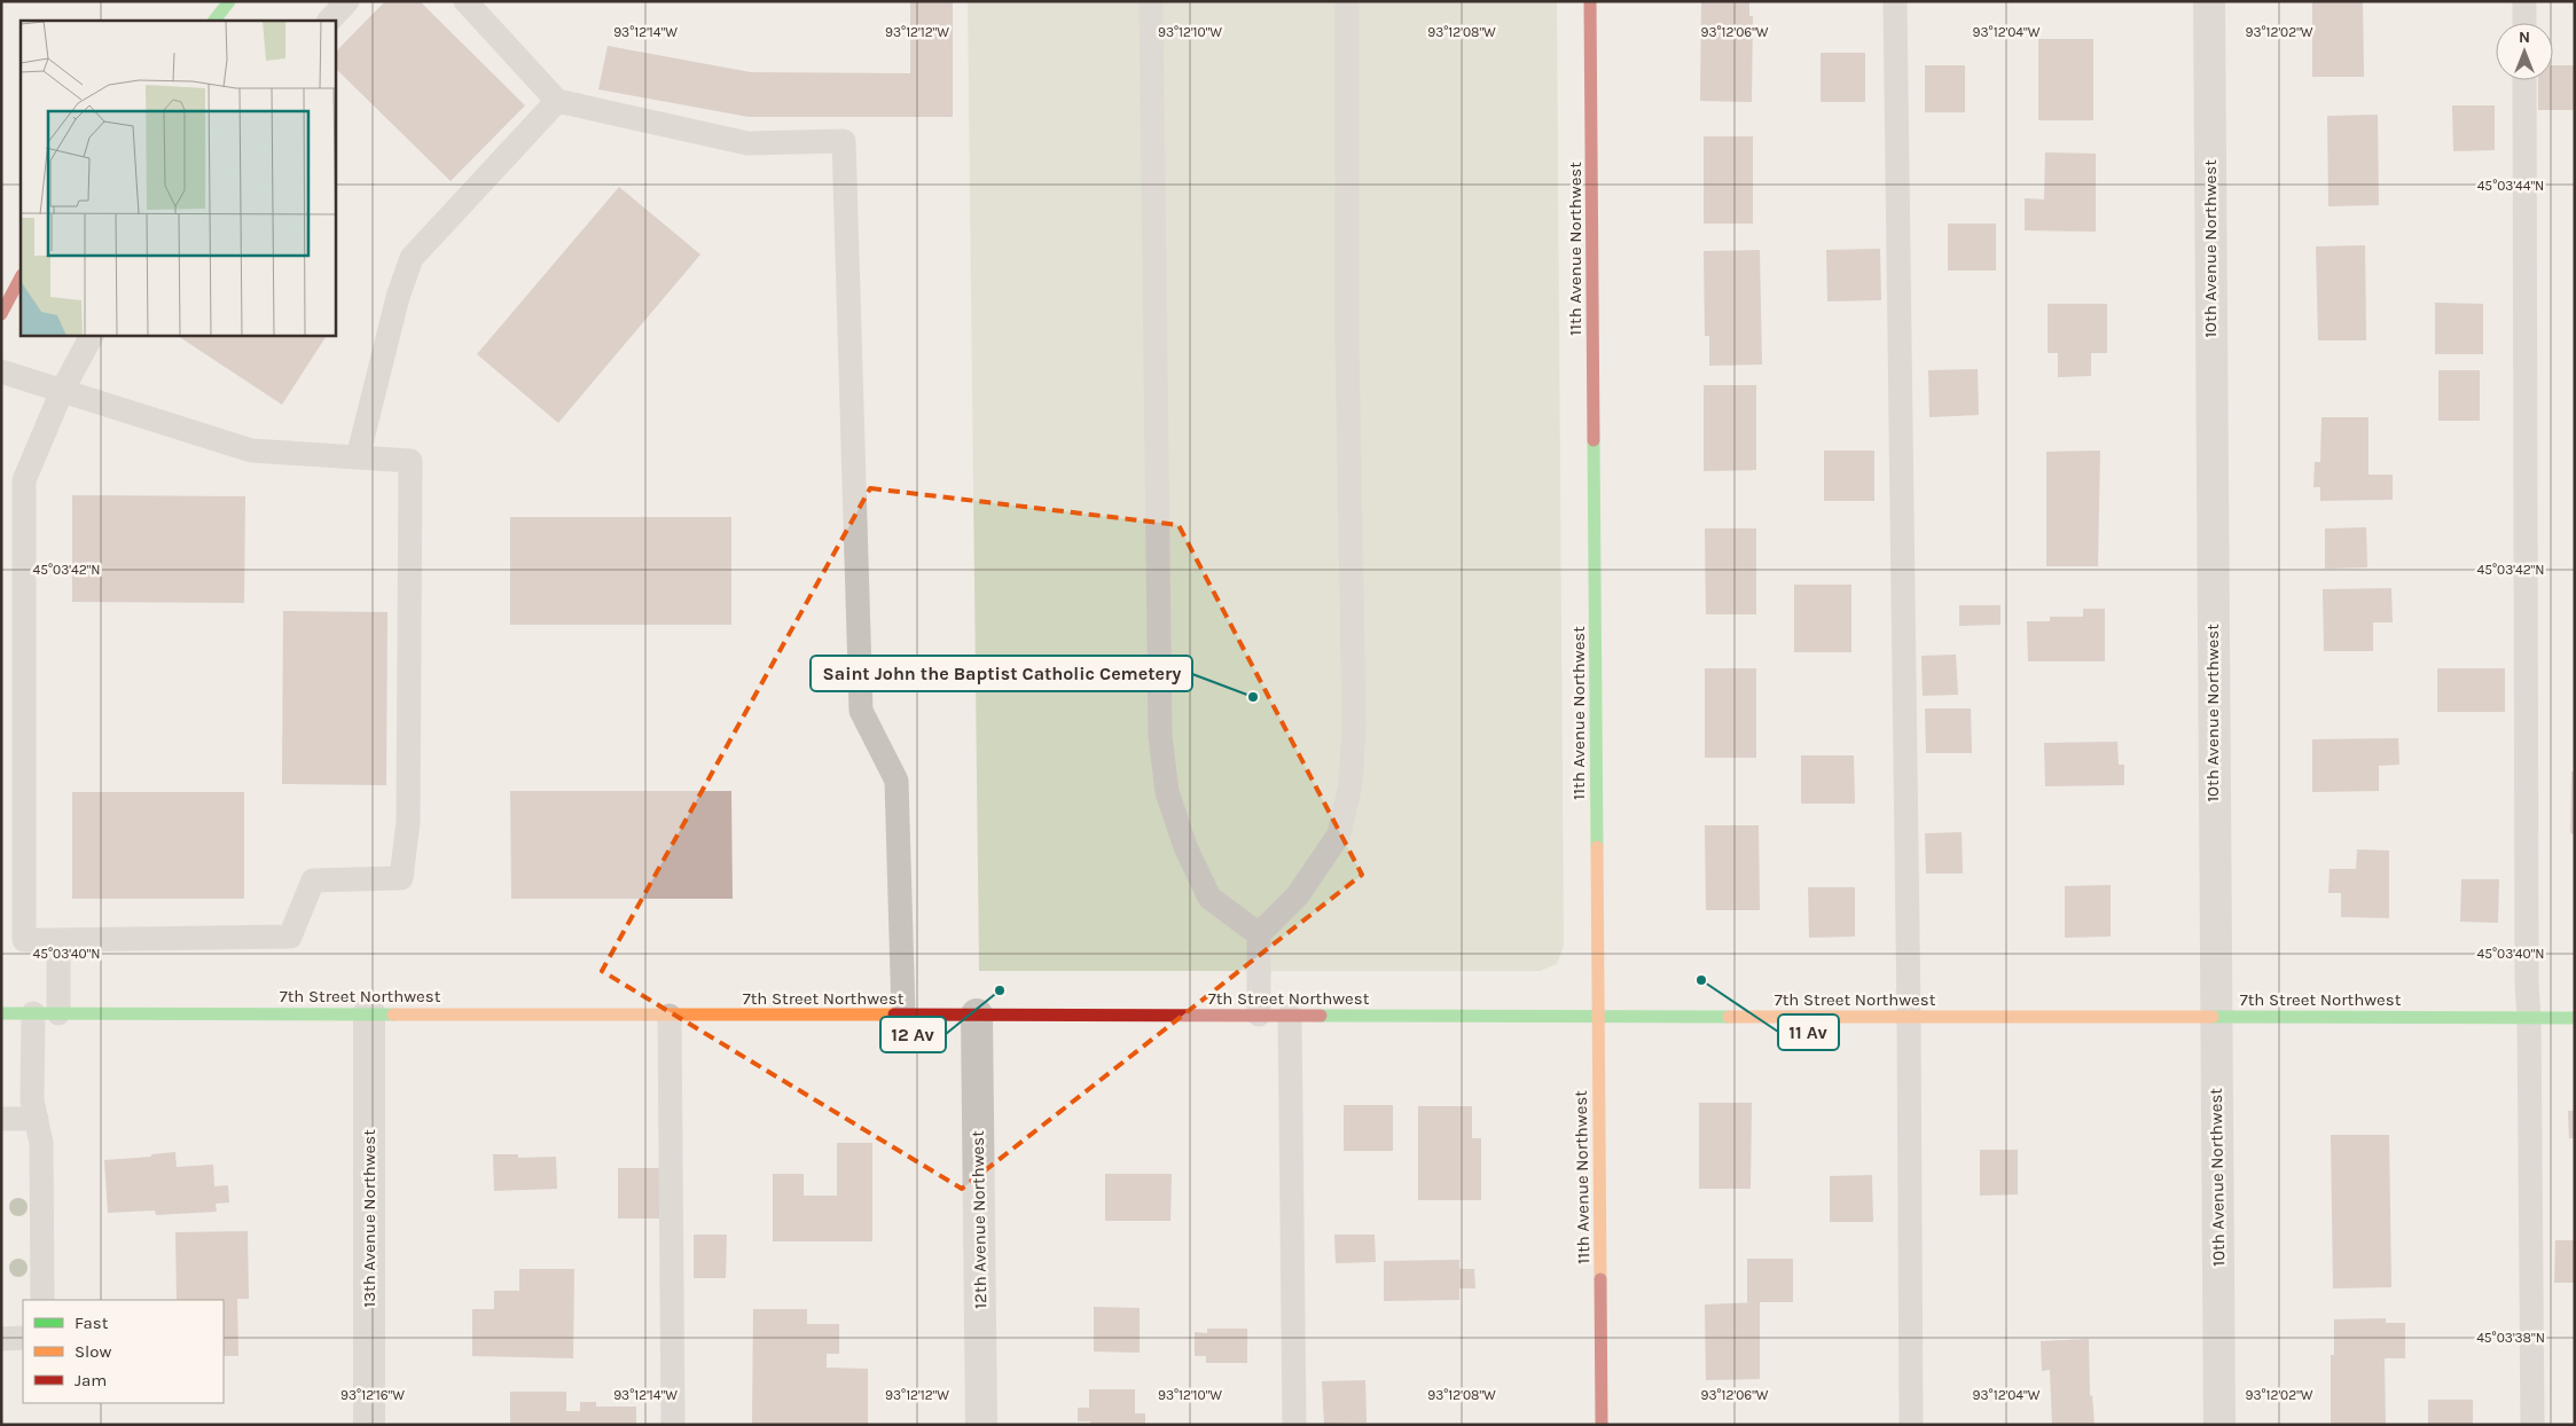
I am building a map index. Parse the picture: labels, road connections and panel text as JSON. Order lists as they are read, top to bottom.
{
  "streets": {
    "street": [
      "11th Avenue Northwest",
      "10th Avenue Northwest",
      "7th Street Northwest",
      "13th Avenue Northwest",
      "12th Avenue Northwest"
    ]
  },
  "crossings": [
    ["11th Avenue Northwest", "7th Street Northwest"],
    ["10th Avenue Northwest", "7th Street Northwest"],
    ["7th Street Northwest", "13th Avenue Northwest"],
    ["7th Street Northwest", "12th Avenue Northwest"]
  ],
  "places": ["Saint John the Baptist Catholic Cemetery", "11 Av", "12 Av"],
  "legend": ["Fast", "Slow", "Jam"],
  "north": "top",
  "coordinates": [
    "93°12'14\"W",
    "93°12'12\"W",
    "93°12'10\"W",
    "93°12'08\"W",
    "93°12'06\"W",
    "93°12'04\"W",
    "93°12'02\"W",
    "45°03'44\"N",
    "45°03'42\"N",
    "45°03'40\"N",
    "45°03'38\"N",
    "93°12'16\"W"
  ]
}
